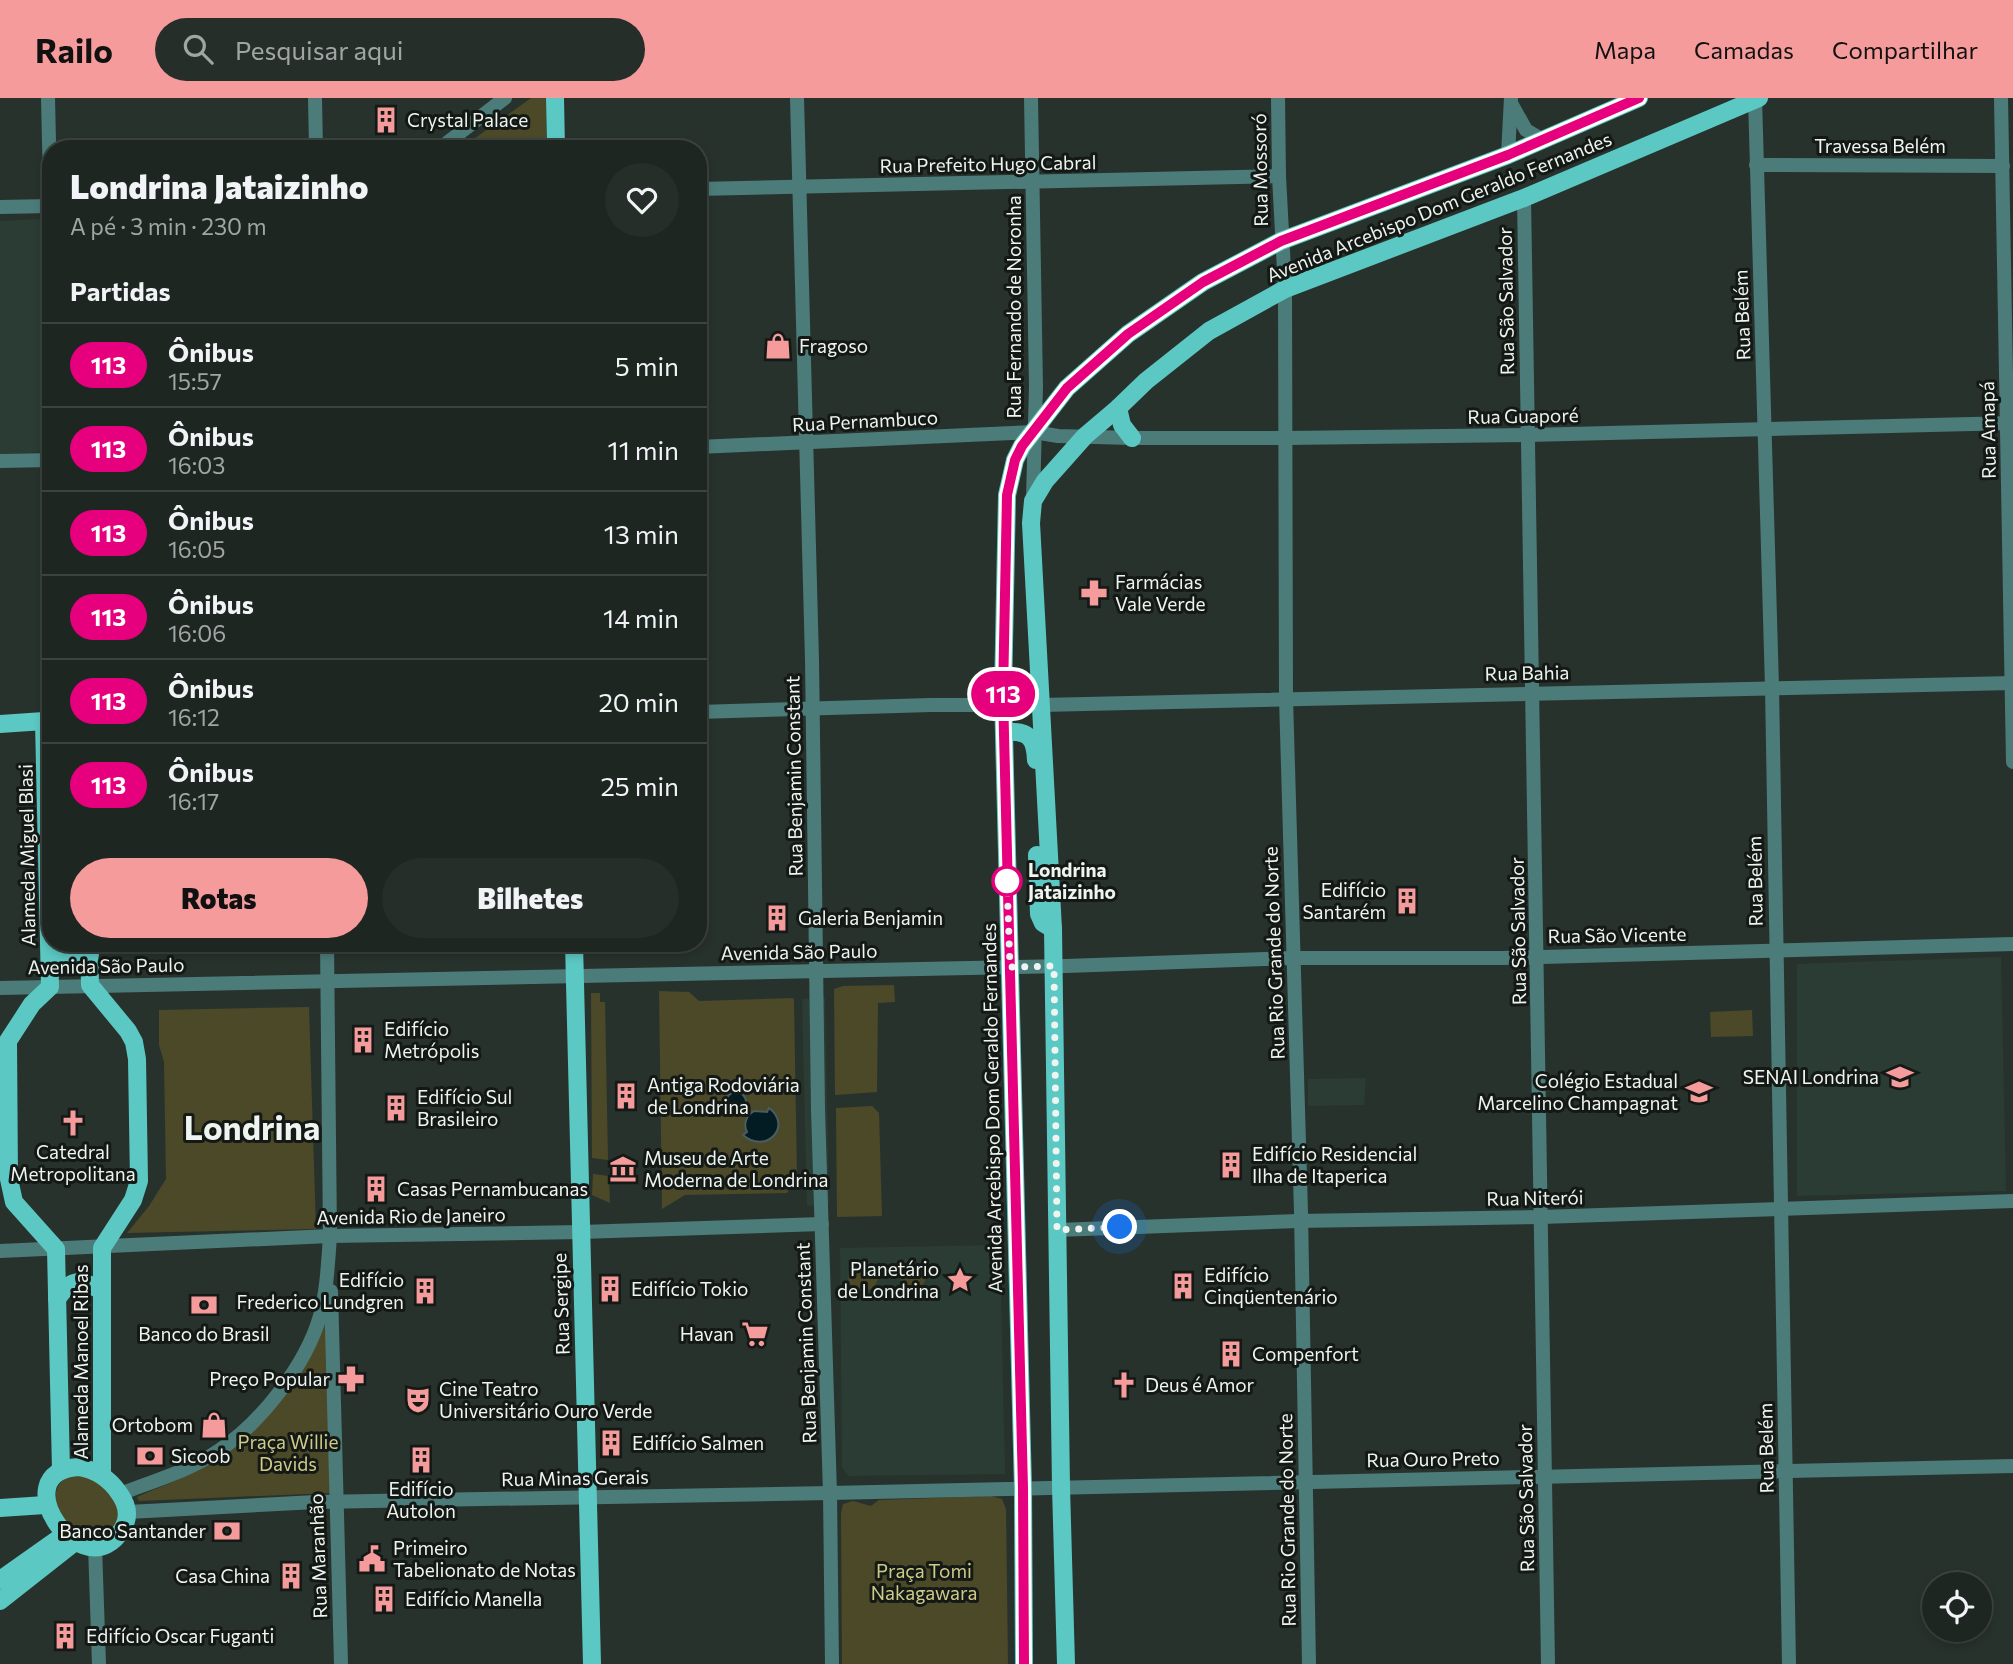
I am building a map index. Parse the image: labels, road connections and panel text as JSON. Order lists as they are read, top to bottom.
{
  "streets": {
    "main road": [
      "Avenida Arcebispo Dom Geraldo Fernandes",
      "Alameda Miguel Blasi",
      "Rua Sergipe",
      "Alameda Manoel Ribas"
    ],
    "street": [
      "Travessa Belém",
      "Rua Prefeito Hugo Cabral",
      "Rua Mossoró",
      "Rua São Salvador",
      "Rua Fernando de Noronha",
      "Rua Belém",
      "Rua Guaporé",
      "Rua Pernambuco",
      "Rua Amapá",
      "Rua Bahia",
      "Rua Benjamin Constant",
      "Rua São Vicente",
      "Avenida São Paulo",
      "Rua Rio Grande do Norte",
      "Rua Niterói",
      "Avenida Rio de Janeiro",
      "Rua Ouro Preto",
      "Rua Minas Gerais",
      "Rua Maranhão"
    ]
  },
  "crossings": [
    ["Travessa Belém", "Rua Belém"],
    ["Travessa Belém", "Rua Amapá"],
    ["Rua Prefeito Hugo Cabral", "Rua Mossoró"],
    ["Rua Prefeito Hugo Cabral", "Rua Fernando de Noronha"],
    ["Rua Prefeito Hugo Cabral", "Rua Benjamin Constant"],
    ["Rua Mossoró", "Avenida Arcebispo Dom Geraldo Fernandes"],
    ["Rua Mossoró", "Rua Rio Grande do Norte"],
    ["Avenida Arcebispo Dom Geraldo Fernandes", "Rua São Salvador"],
    ["Avenida Arcebispo Dom Geraldo Fernandes", "Rua Fernando de Noronha"],
    ["Avenida Arcebispo Dom Geraldo Fernandes", "Rua Belém"],
    ["Avenida Arcebispo Dom Geraldo Fernandes", "Rua Guaporé"],
    ["Avenida Arcebispo Dom Geraldo Fernandes", "Rua Pernambuco"],
    ["Avenida Arcebispo Dom Geraldo Fernandes", "Rua Bahia"],
    ["Avenida Arcebispo Dom Geraldo Fernandes", "Avenida São Paulo"],
    ["Avenida Arcebispo Dom Geraldo Fernandes", "Rua Rio Grande do Norte"],
    ["Avenida Arcebispo Dom Geraldo Fernandes", "Rua Ouro Preto"],
    ["Avenida Arcebispo Dom Geraldo Fernandes", "Rua Minas Gerais"],
    ["Rua São Salvador", "Rua Guaporé"],
    ["Rua São Salvador", "Rua Bahia"],
    ["Rua São Salvador", "Rua São Vicente"],
    ["Rua São Salvador", "Rua Niterói"],
    ["Rua São Salvador", "Rua Ouro Preto"],
    ["Rua Fernando de Noronha", "Rua Guaporé"],
    ["Rua Fernando de Noronha", "Rua Pernambuco"],
    ["Rua Belém", "Rua Guaporé"],
    ["Rua Belém", "Rua Bahia"],
    ["Rua Belém", "Rua São Vicente"],
    ["Rua Belém", "Rua Niterói"],
    ["Rua Belém", "Rua Ouro Preto"],
    ["Rua Guaporé", "Rua Pernambuco"],
    ["Rua Guaporé", "Rua Amapá"],
    ["Rua Guaporé", "Rua Rio Grande do Norte"],
    ["Rua Pernambuco", "Rua Benjamin Constant"],
    ["Rua Amapá", "Rua Bahia"],
    ["Rua Bahia", "Rua Benjamin Constant"],
    ["Rua Bahia", "Rua Rio Grande do Norte"],
    ["Rua Benjamin Constant", "Avenida São Paulo"],
    ["Rua Benjamin Constant", "Avenida Rio de Janeiro"],
    ["Rua Benjamin Constant", "Rua Minas Gerais"],
    ["Alameda Miguel Blasi", "Avenida São Paulo"],
    ["Rua São Vicente", "Avenida São Paulo"],
    ["Rua São Vicente", "Rua Rio Grande do Norte"],
    ["Avenida São Paulo", "Rua Sergipe"],
    ["Rua Rio Grande do Norte", "Rua Niterói"],
    ["Rua Rio Grande do Norte", "Rua Ouro Preto"],
    ["Avenida Rio de Janeiro", "Rua Sergipe"],
    ["Avenida Rio de Janeiro", "Alameda Manoel Ribas"],
    ["Avenida Rio de Janeiro", "Rua Maranhão"],
    ["Rua Sergipe", "Rua Minas Gerais"],
    ["Alameda Manoel Ribas", "Rua Minas Gerais"],
    ["Rua Ouro Preto", "Rua Minas Gerais"],
    ["Rua Minas Gerais", "Rua Maranhão"]
  ],
  "districts": ["Londrina"],
  "parks": ["Praça Willie Davids", "Praça Tomi Nakagawara"],
  "places": {
    "building": [
      "Crystal Palace",
      "Edifício Santarém",
      "Galeria Benjamin",
      "Edifício Metrópolis",
      "Antiga Rodoviária de Londrina",
      "Edifício Sul Brasileiro",
      "Edifício Residencial Ilha de Itaperica",
      "Casas Pernambucanas",
      "Edifício Cinqüentenário",
      "Edifício Tokio",
      "Edifício Frederico Lundgren",
      "Compenfort",
      "Edifício Salmen",
      "Edifício Autolon",
      "Casa China",
      "Edifício Manella",
      "Edifício Oscar Fuganti"
    ],
    "shop": ["Fragoso", "Ortobom"],
    "pharmacy": ["Farmácias Vale Verde", "Preço Popular"],
    "other": ["Londrina Jataizinho"],
    "school or university": ["SENAI Londrina", "Colégio Estadual Marcelino Champagnat"],
    "church": ["Catedral Metropolitana", "Deus é Amor"],
    "museum": ["Museu de Arte Moderna de Londrina"],
    "place": ["Planetário de Londrina"],
    "bank": ["Banco do Brasil", "Sicoob", "Banco Santander"],
    "supermarket": ["Havan"],
    "theatre": ["Cine Teatro Universitário Ouro Verde"],
    "public building": ["Primeiro Tabelionato de Notas"]
  },
  "lines": ["bus line 113"],
  "page": {
    "header": "Railo",
    "search": "Pesquisar aqui",
    "nav": ["Mapa", "Camadas", "Compartilhar"],
    "on_map": "113",
    "heading": [
      ["Londrina Jataizinho", "A pé · 3 min · 230 m"],
      "Partidas"
    ],
    "list": [
      {
        "mark": "113",
        "name": "Ônibus",
        "note": "15:57",
        "value": "5 min"
      },
      {
        "mark": "113",
        "name": "Ônibus",
        "note": "16:03",
        "value": "11 min"
      },
      {
        "mark": "113",
        "name": "Ônibus",
        "note": "16:05",
        "value": "13 min"
      },
      {
        "mark": "113",
        "name": "Ônibus",
        "note": "16:06",
        "value": "14 min"
      },
      {
        "mark": "113",
        "name": "Ônibus",
        "note": "16:12",
        "value": "20 min"
      },
      {
        "mark": "113",
        "name": "Ônibus",
        "note": "16:17",
        "value": "25 min"
      }
    ],
    "buttons": ["Rotas", "Bilhetes"]
  }
}
